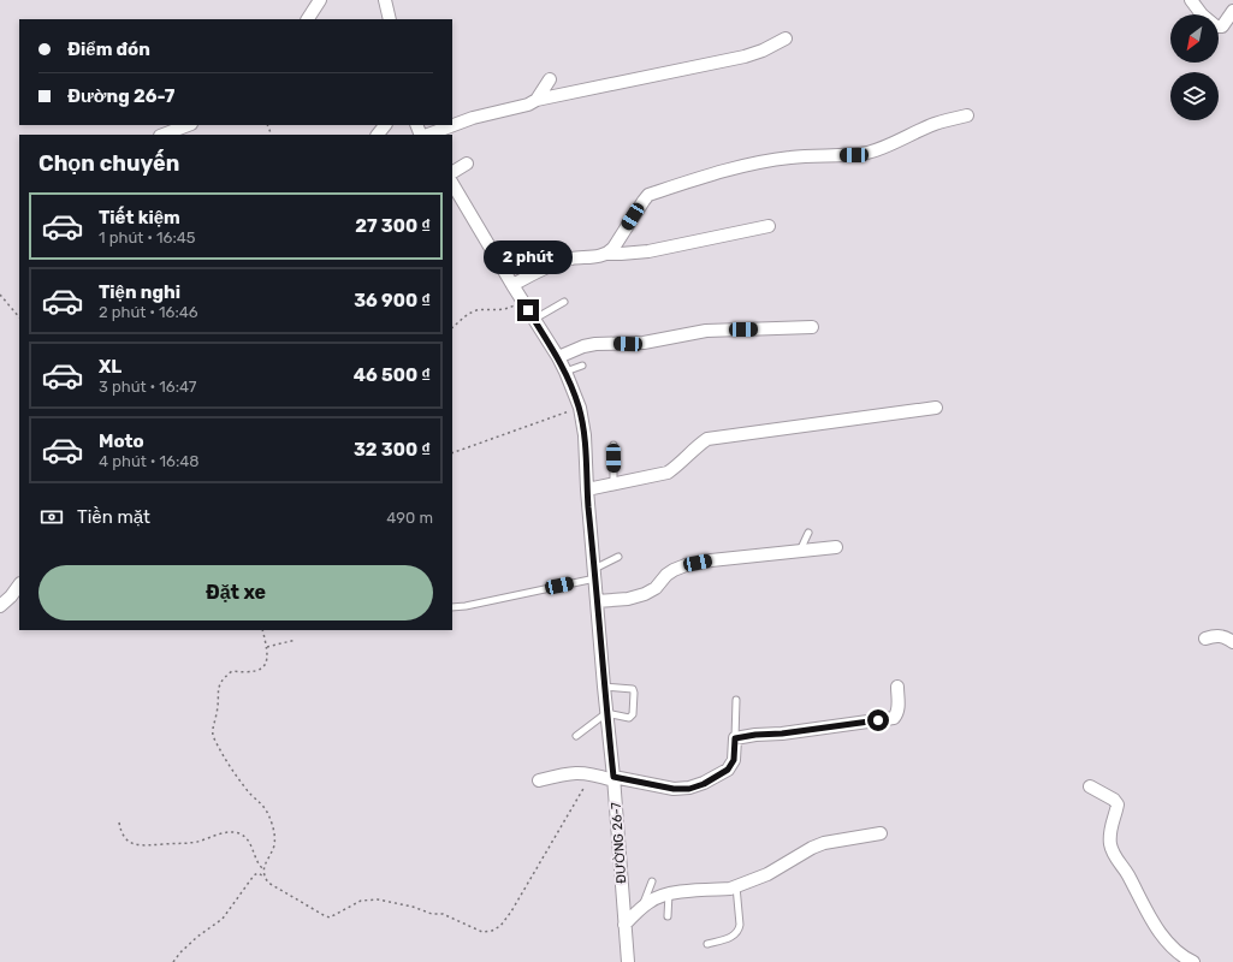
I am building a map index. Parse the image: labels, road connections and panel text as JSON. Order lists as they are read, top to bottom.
{
  "streets": {
    "street": ["ĐƯỜNG 26-7"]
  },
  "north": "bottom left",
  "page": {
    "banner": ["Điểm đón", "Đường 26-7"],
    "heading": "Chọn chuyến",
    "list": [
      {
        "name": "Tiết kiệm",
        "note": "1 phút · 16:45",
        "value": "27 300 ₫"
      },
      {
        "name": "Tiện nghi",
        "note": "2 phút · 16:46",
        "value": "36 900 ₫"
      },
      {
        "name": "XL",
        "note": "3 phút · 16:47",
        "value": "46 500 ₫"
      },
      {
        "name": "Moto",
        "note": "4 phút · 16:48",
        "value": "32 300 ₫"
      }
    ],
    "bubble": "2 phút",
    "pay": ["Tiền mặt", "490 m"],
    "buttons": "Đặt xe"
  }
}
